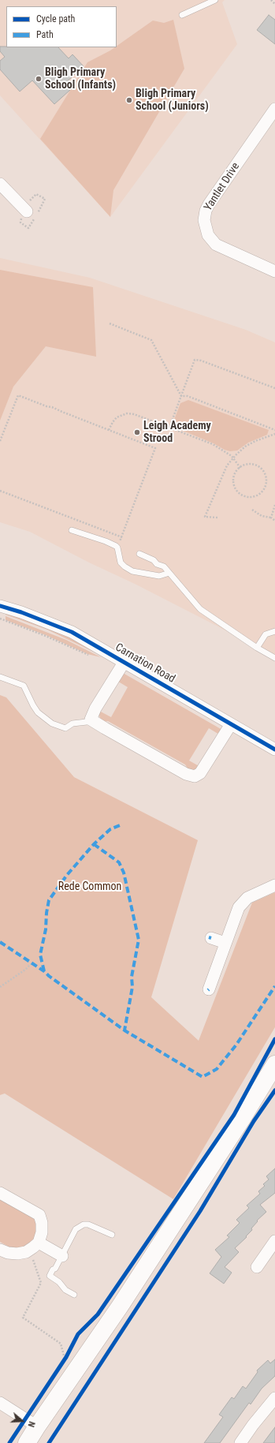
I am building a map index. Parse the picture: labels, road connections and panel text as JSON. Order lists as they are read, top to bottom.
{
  "streets": {
    "street": ["Yantlet Drive", "Carnation Road"]
  },
  "parks": ["Rede Common"],
  "places": ["Bligh Primary School (Infants)", "Bligh Primary School (Juniors)", "Leigh Academy Strood"],
  "legend": ["Cycle path", "Path"],
  "north": "right"
}
